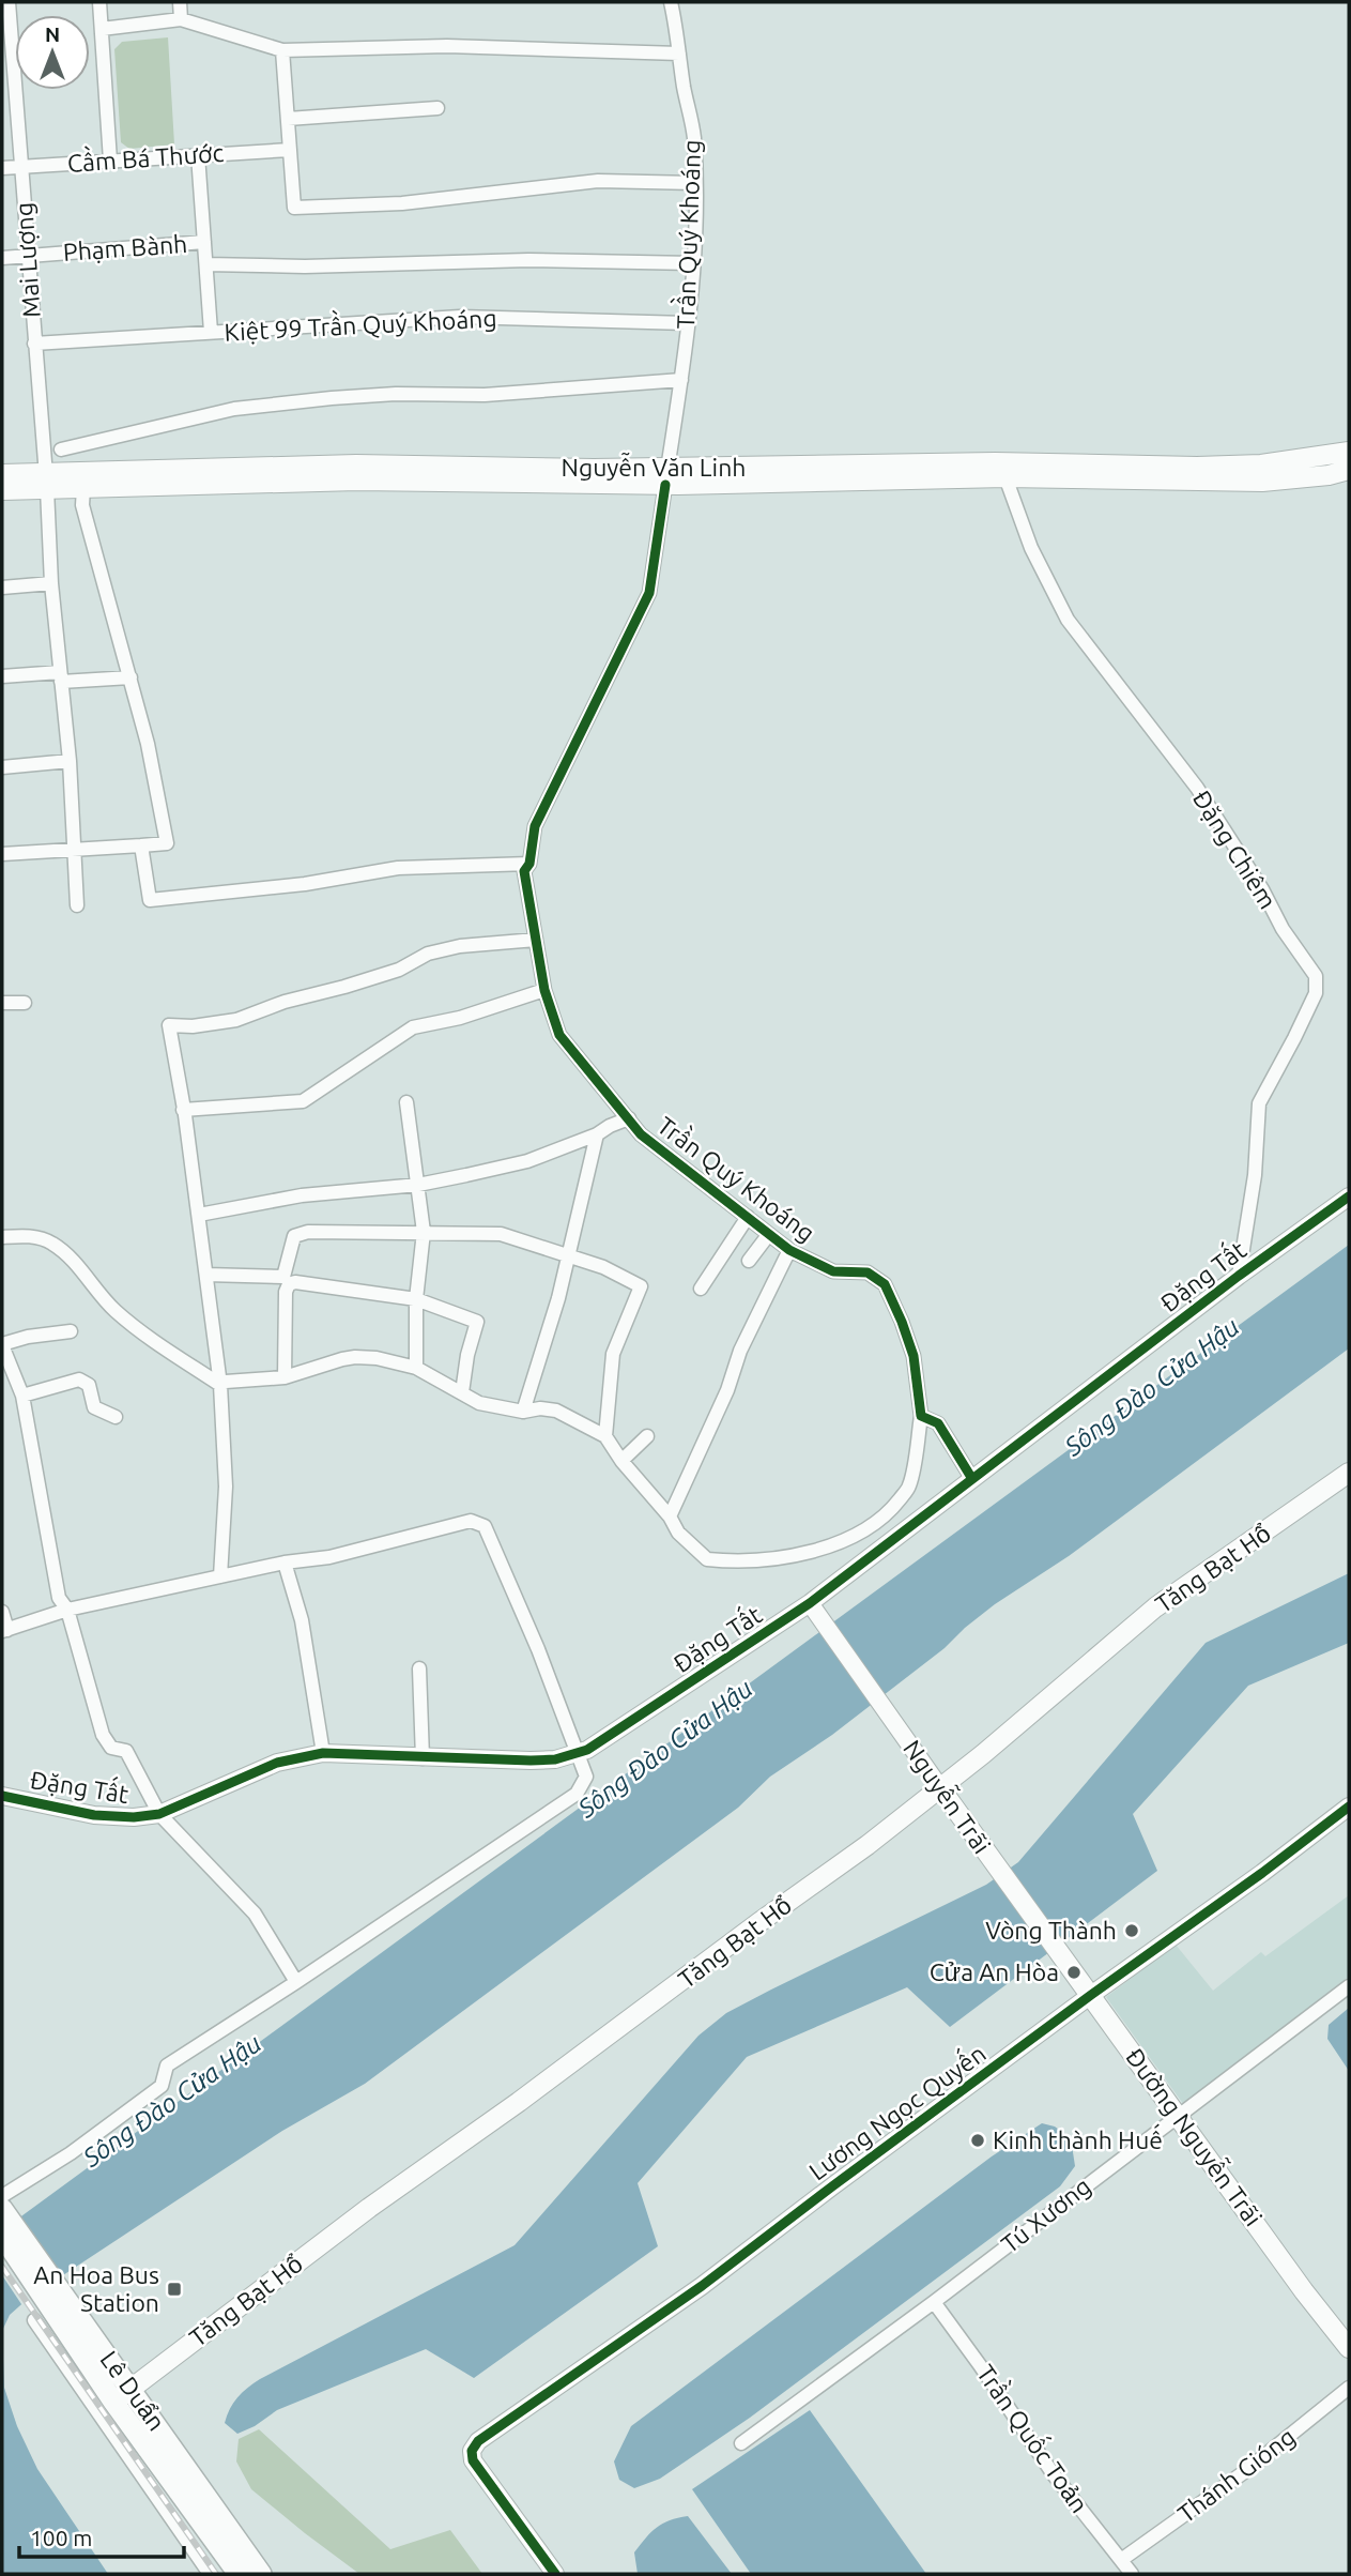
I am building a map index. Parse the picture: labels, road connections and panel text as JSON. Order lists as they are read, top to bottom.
{
  "streets": {
    "main road": [
      "Nguyễn Văn Linh",
      "Tăng Bạt Hổ",
      "Nguyễn Trãi",
      "Đường Nguyễn Trãi",
      "Lê Duẩn"
    ],
    "street": [
      "Cầm Bá Thước",
      "Trần Quý Khoáng",
      "Phạm Bành",
      "Mai Lượng",
      "Kiệt 99 Trần Quý Khoáng",
      "Đặng Chiêm",
      "Đặng Tất",
      "Lương Ngọc Quyến",
      "Tú Xương",
      "Trần Quốc Toản",
      "Thánh Gióng"
    ]
  },
  "crossings": [
    ["Cầm Bá Thước", "Mai Lượng"],
    ["Trần Quý Khoáng", "Kiệt 99 Trần Quý Khoáng"],
    ["Trần Quý Khoáng", "Nguyễn Văn Linh"],
    ["Phạm Bành", "Mai Lượng"],
    ["Mai Lượng", "Kiệt 99 Trần Quý Khoáng"],
    ["Mai Lượng", "Nguyễn Văn Linh"],
    ["Nguyễn Văn Linh", "Đặng Chiêm"],
    ["Đặng Chiêm", "Đặng Tất"],
    ["Đặng Tất", "Nguyễn Trãi"],
    ["Tăng Bạt Hổ", "Nguyễn Trãi"],
    ["Tăng Bạt Hổ", "Lê Duẩn"],
    ["Nguyễn Trãi", "Đường Nguyễn Trãi"],
    ["Lương Ngọc Quyến", "Đường Nguyễn Trãi"],
    ["Đường Nguyễn Trãi", "Tú Xương"],
    ["Tú Xương", "Trần Quốc Toản"],
    ["Trần Quốc Toản", "Thánh Gióng"]
  ],
  "water": ["Sông Đào Cửa Hậu"],
  "places": {
    "other": ["Vòng Thành", "Cửa An Hòa", "Kinh thành Huế"],
    "transit": ["An Hoa Bus Station"]
  },
  "scale_bar": "100 m",
  "north": "top"
}
